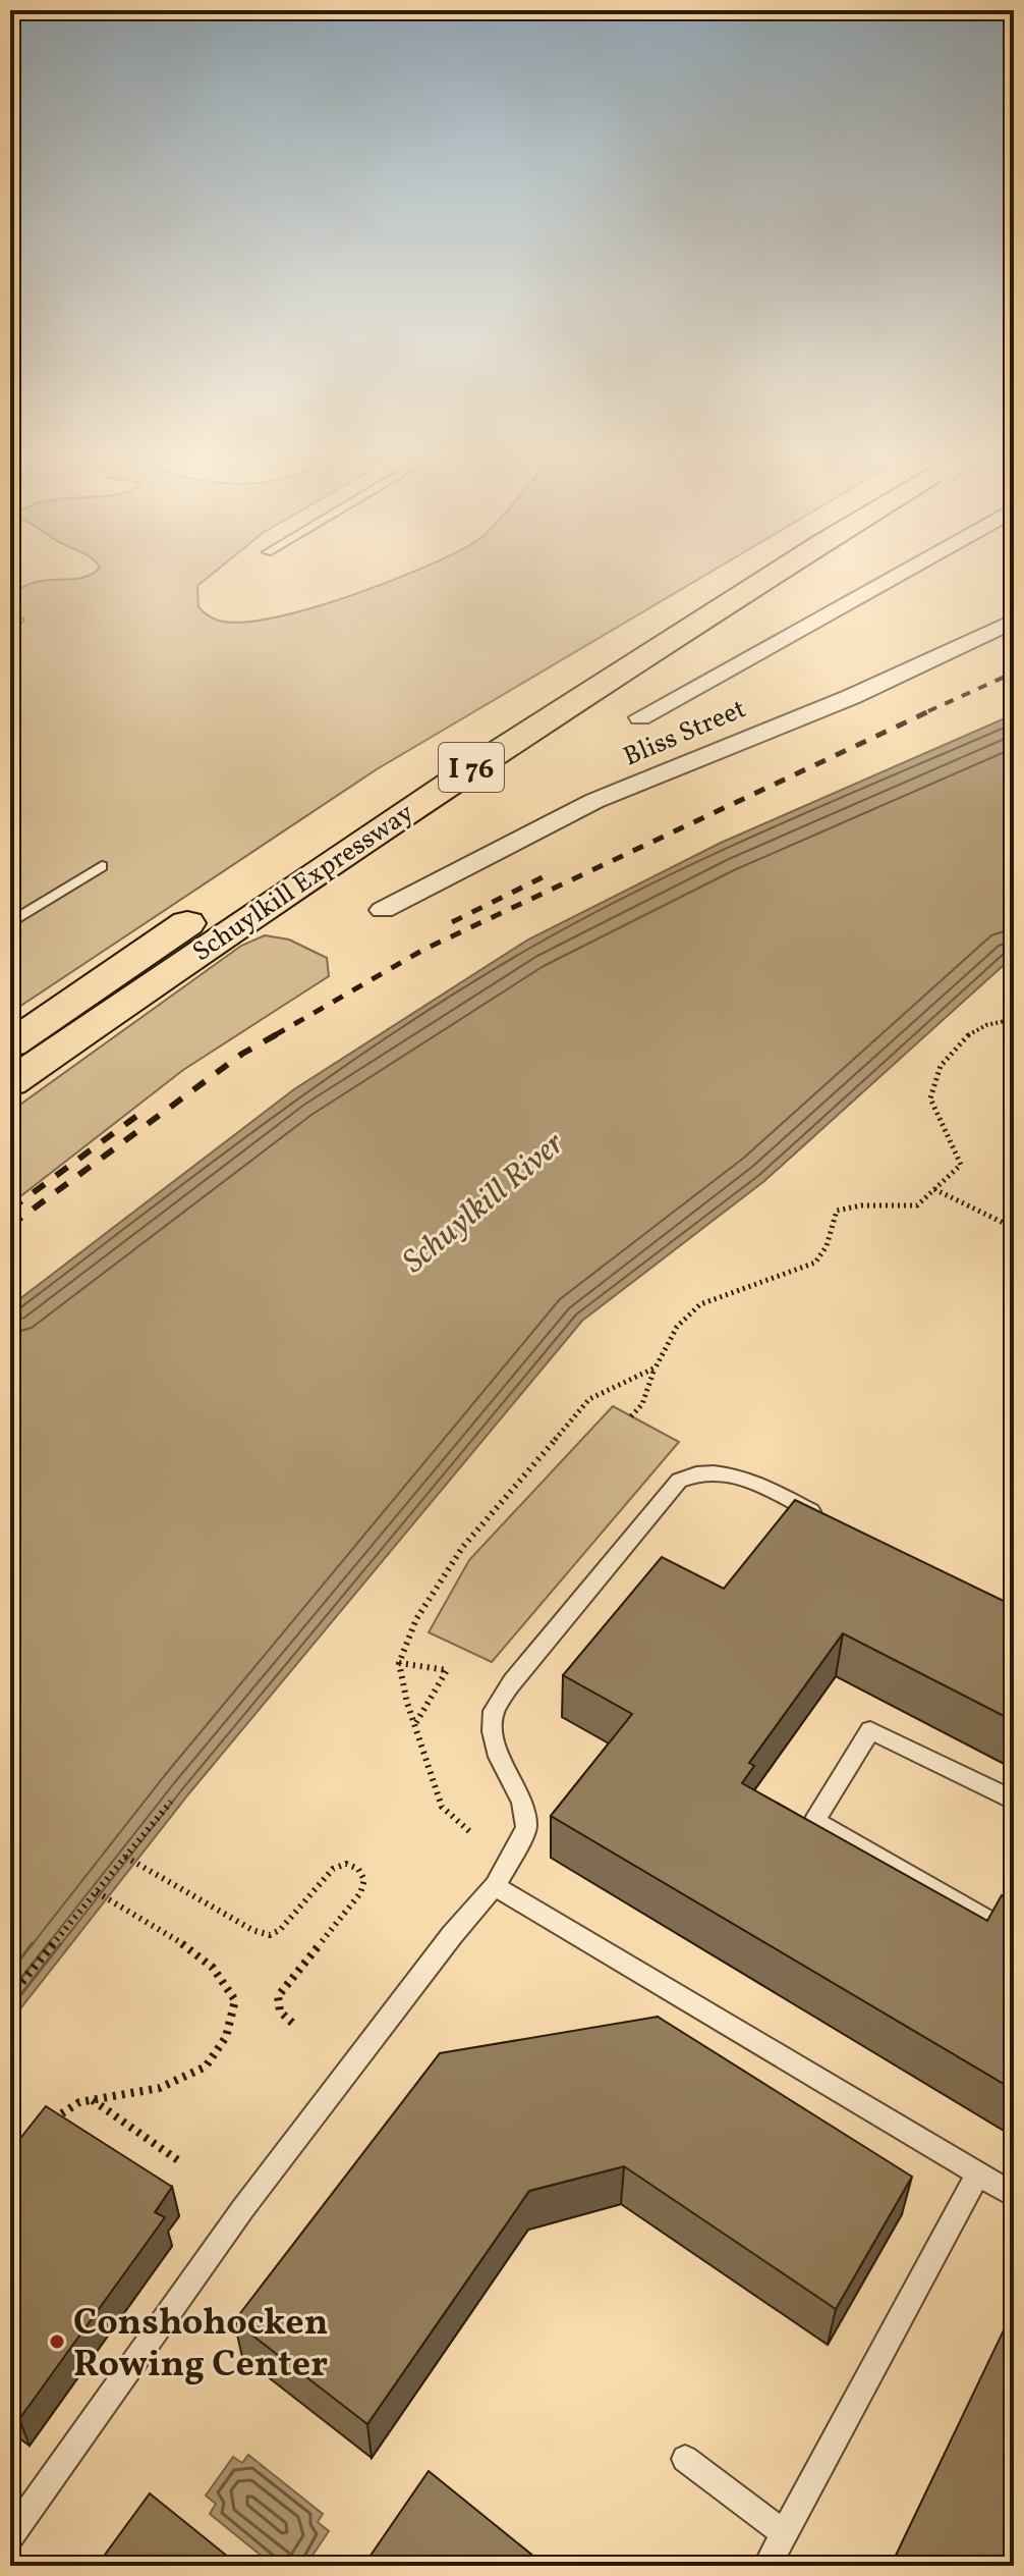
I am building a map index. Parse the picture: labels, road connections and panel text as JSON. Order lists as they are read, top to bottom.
{
  "streets": {
    "highway": ["I 76", "Schuylkill Expressway"],
    "street": ["Bliss Street"]
  },
  "water": ["Schuylkill River"],
  "places": ["Conshohocken Rowing Center"]
}
